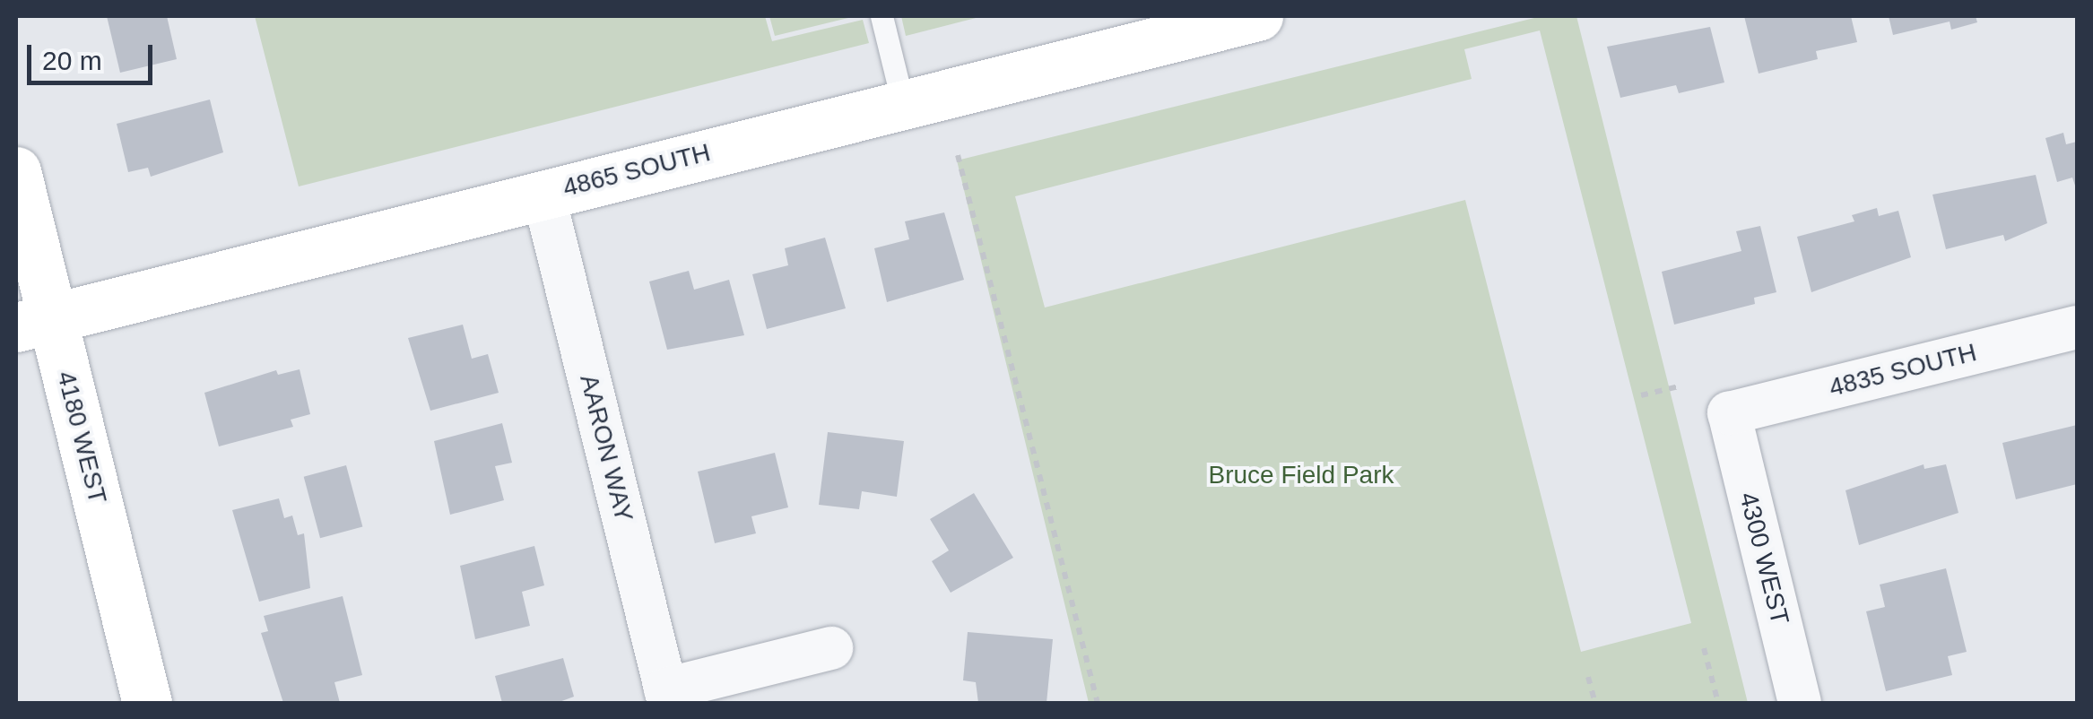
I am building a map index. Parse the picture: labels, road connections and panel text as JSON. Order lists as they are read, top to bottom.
{
  "streets": {
    "street": [
      "4865 SOUTH",
      "4835 SOUTH",
      "4180 WEST",
      "AARON WAY",
      "4300 WEST"
    ]
  },
  "crossings": [
    ["4865 SOUTH", "4180 WEST"],
    ["4865 SOUTH", "AARON WAY"],
    ["4835 SOUTH", "4300 WEST"]
  ],
  "parks": ["Bruce Field Park"],
  "scale_bar": "20 m"
}
